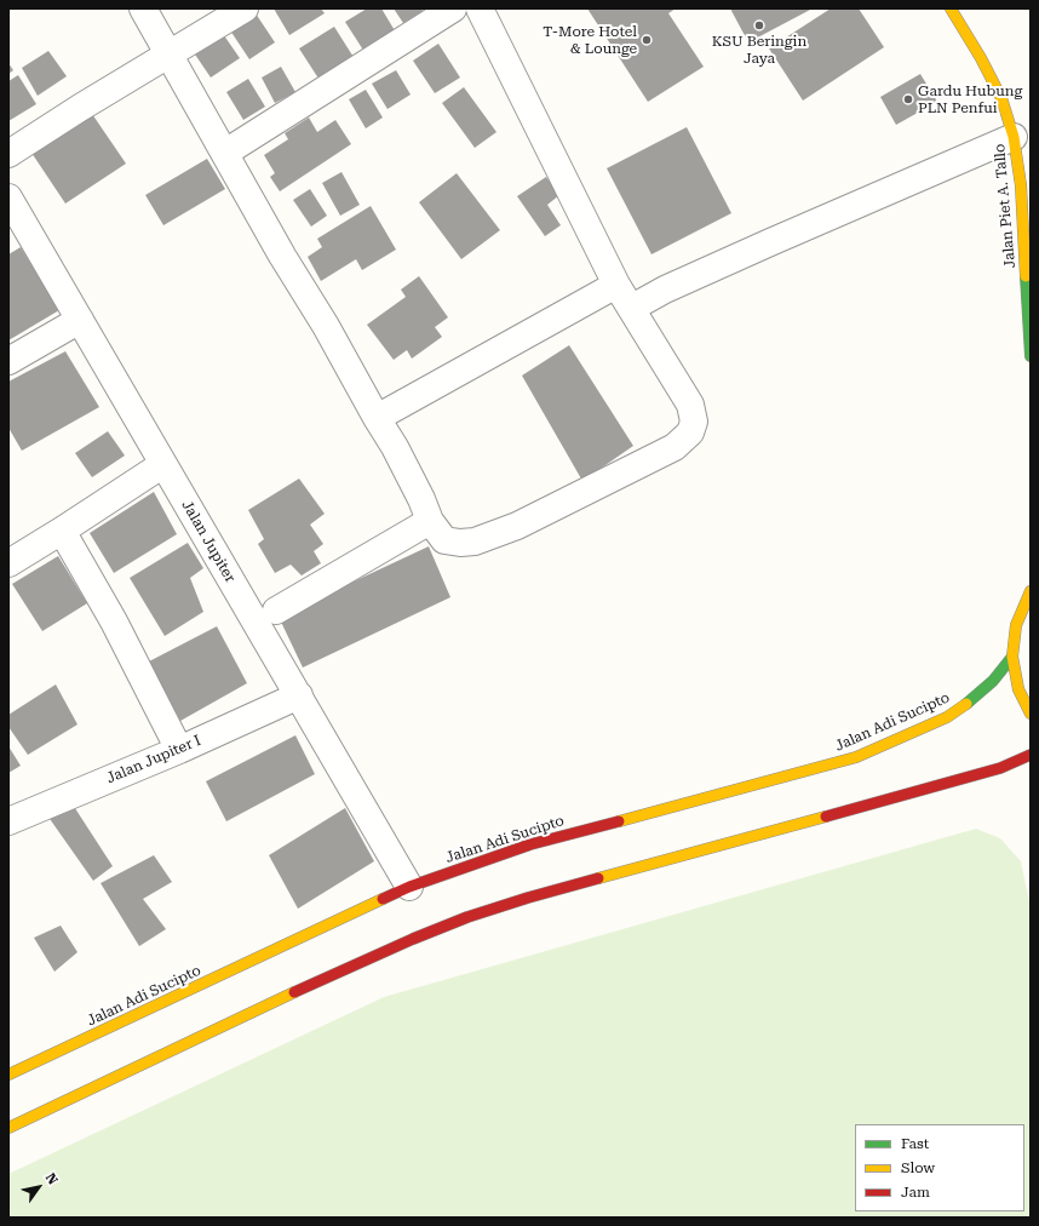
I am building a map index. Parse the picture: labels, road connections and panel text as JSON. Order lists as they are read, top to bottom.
{
  "streets": {
    "main road": ["Jalan Piet A. Tallo", "Jalan Adi Sucipto"],
    "street": ["Jalan Jupiter", "Jalan Jupiter I"]
  },
  "crossings": [
    ["Jalan Jupiter", "Jalan Adi Sucipto"],
    ["Jalan Jupiter", "Jalan Jupiter I"]
  ],
  "places": ["KSU Beringin Jaya", "T-More Hotel & Lounge", "Gardu Hubung PLN Penfui"],
  "legend": ["Fast", "Slow", "Jam"],
  "north": "top right"
}
